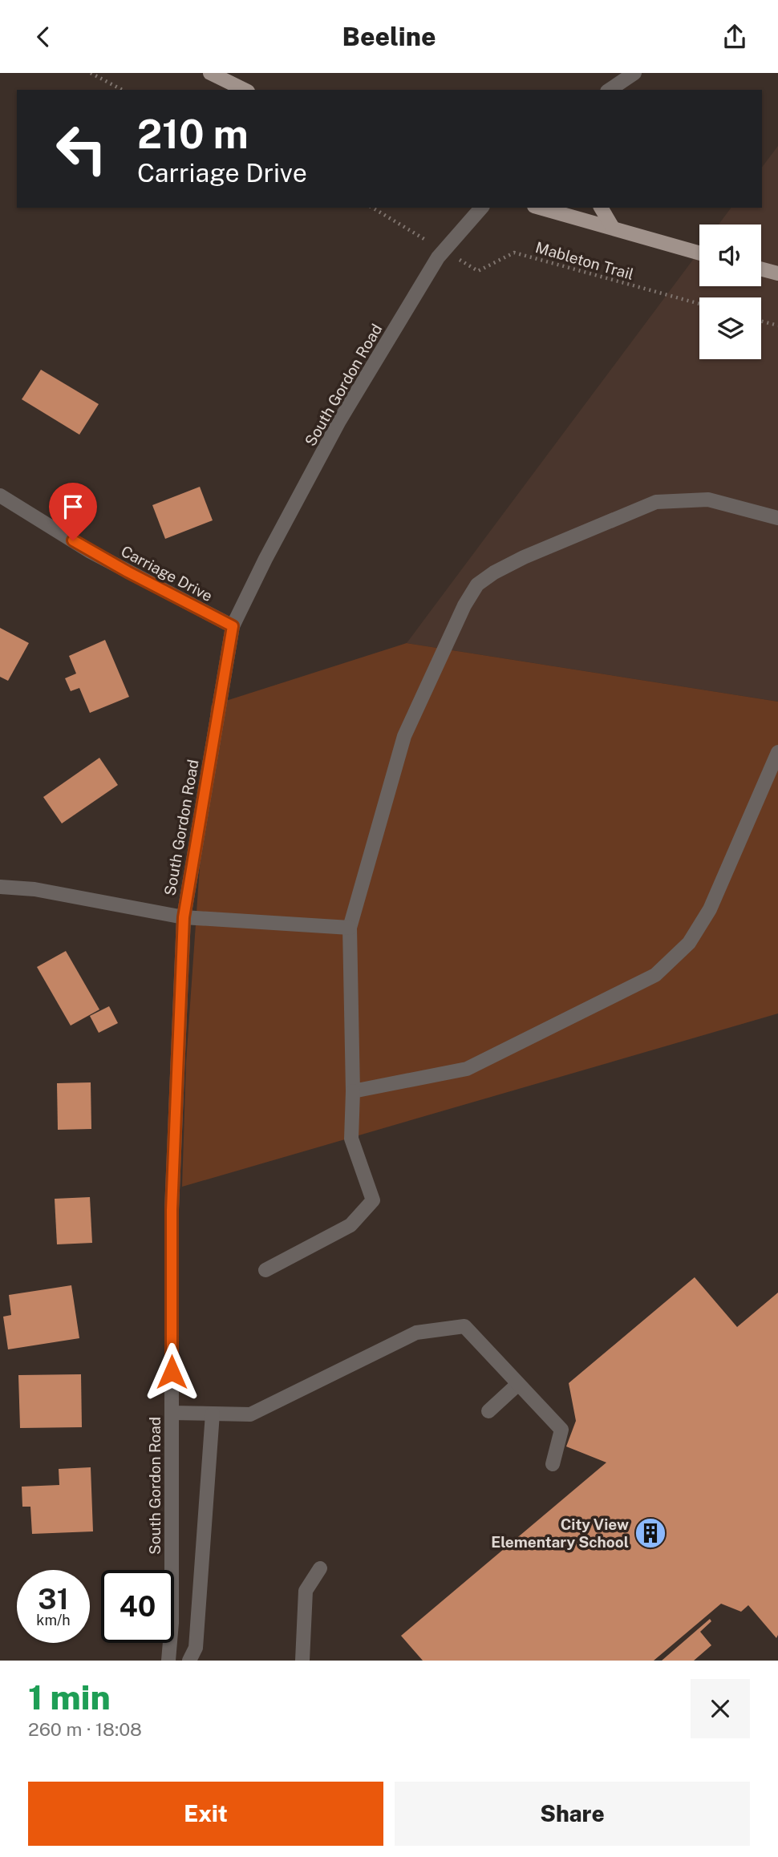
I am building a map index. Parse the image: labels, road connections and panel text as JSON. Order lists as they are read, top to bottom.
{
  "streets": {
    "street": ["South Gordon Road", "Carriage Drive"],
    "path": ["Mableton Trail"]
  },
  "crossings": [
    ["Mableton Trail", "South Gordon Road"],
    ["South Gordon Road", "Carriage Drive"]
  ],
  "places": {
    "building": ["City View Elementary School"]
  },
  "page": {
    "header": "Beeline",
    "turn": ["210 m", "Carriage Drive"],
    "speed": "31 km/h",
    "limit": "40",
    "heading": ["1 min", "260 m · 18:08"],
    "buttons": ["Exit", "Share"]
  }
}
